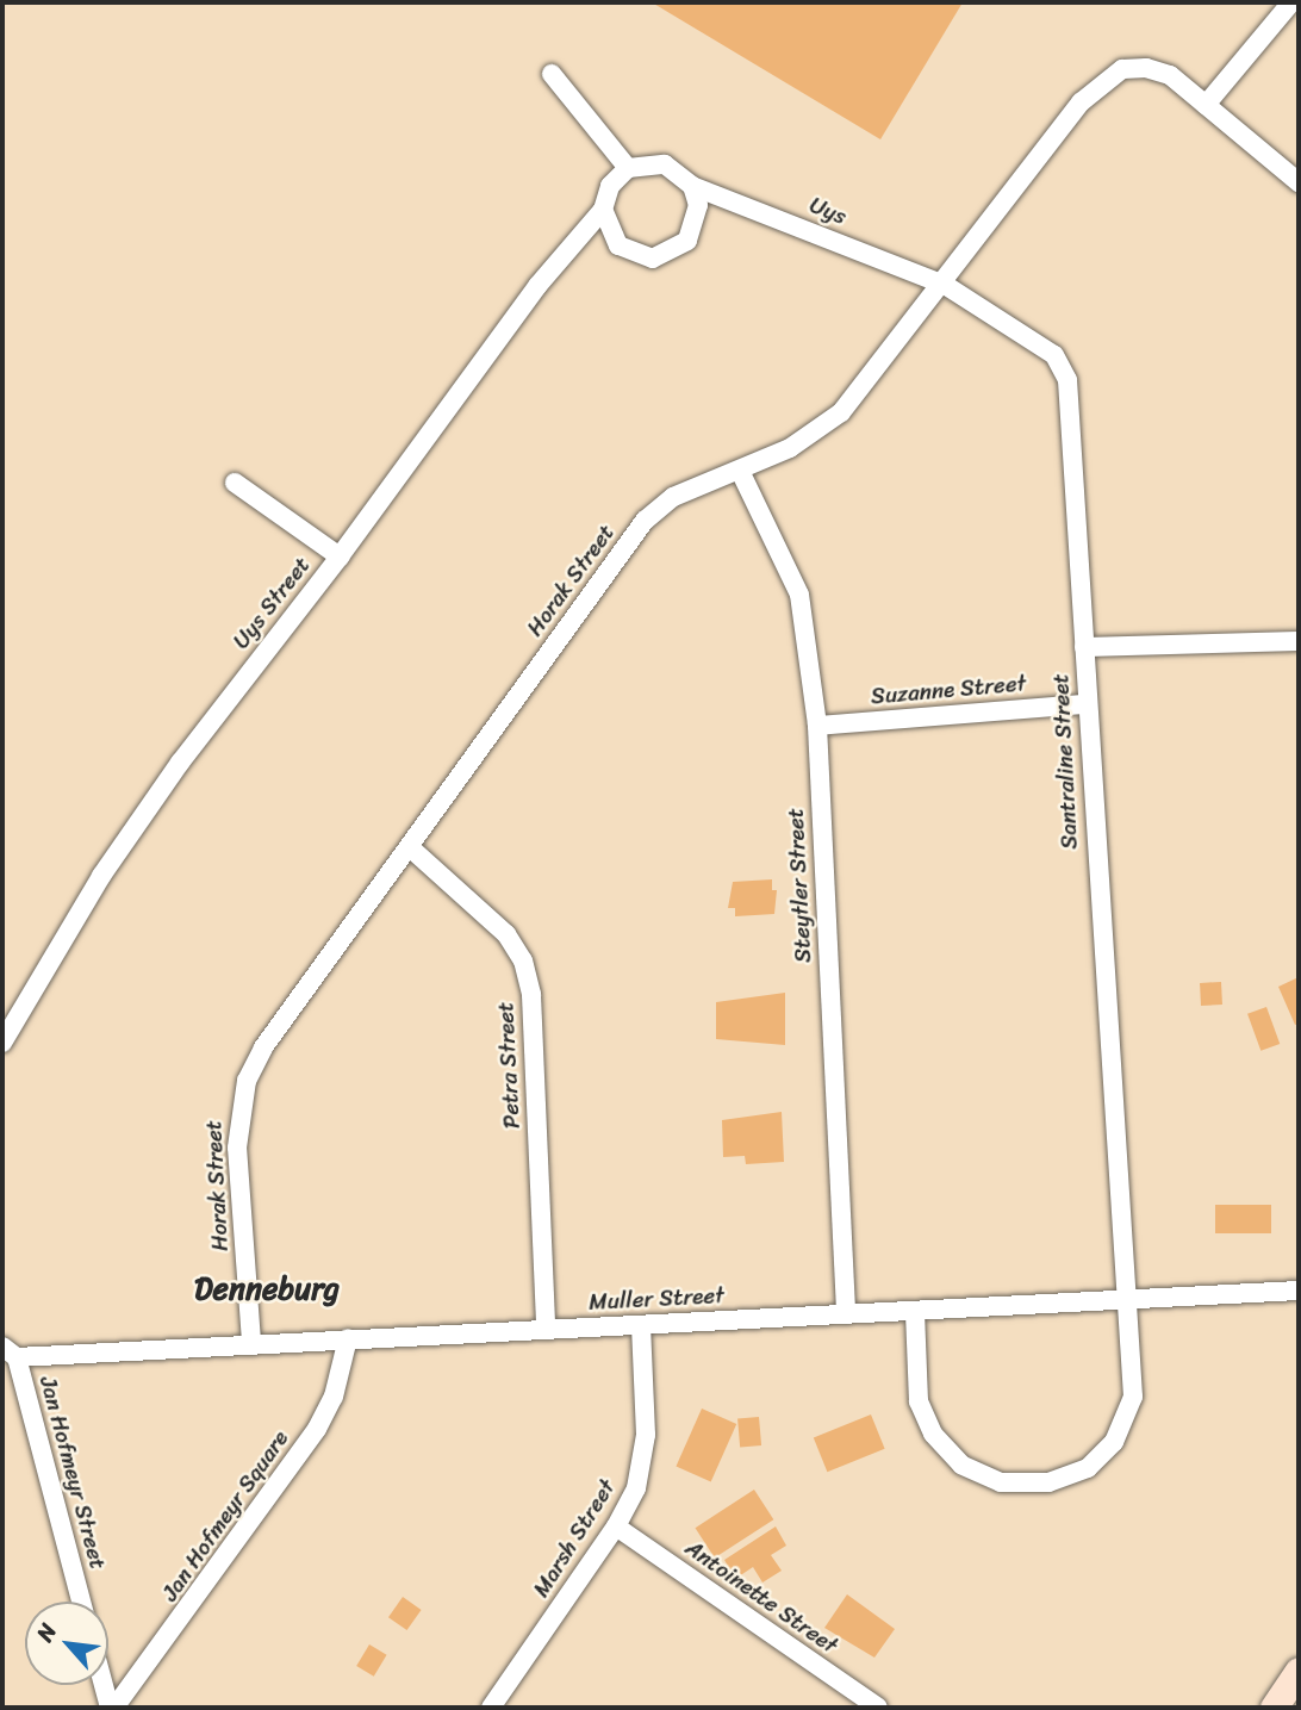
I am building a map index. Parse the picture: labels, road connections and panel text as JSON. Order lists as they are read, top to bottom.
{
  "streets": {
    "street": [
      "Uys",
      "Horak Street",
      "Uys Street",
      "Suzanne Street",
      "Santraline Street",
      "Steytler Street",
      "Petra Street",
      "Muller Street",
      "Jan Hofmeyr Street",
      "Jan Hofmeyr Square",
      "Marsh Street",
      "Antoinette Street"
    ]
  },
  "crossings": [
    ["Uys", "Horak Street"],
    ["Uys", "Uys Street"],
    ["Uys", "Santraline Street"],
    ["Horak Street", "Santraline Street"],
    ["Horak Street", "Steytler Street"],
    ["Horak Street", "Petra Street"],
    ["Horak Street", "Muller Street"],
    ["Suzanne Street", "Santraline Street"],
    ["Suzanne Street", "Steytler Street"],
    ["Santraline Street", "Muller Street"],
    ["Steytler Street", "Muller Street"],
    ["Petra Street", "Muller Street"],
    ["Muller Street", "Jan Hofmeyr Street"],
    ["Muller Street", "Jan Hofmeyr Square"],
    ["Muller Street", "Marsh Street"],
    ["Marsh Street", "Antoinette Street"]
  ],
  "districts": ["Denneburg"],
  "north": "top left"
}
